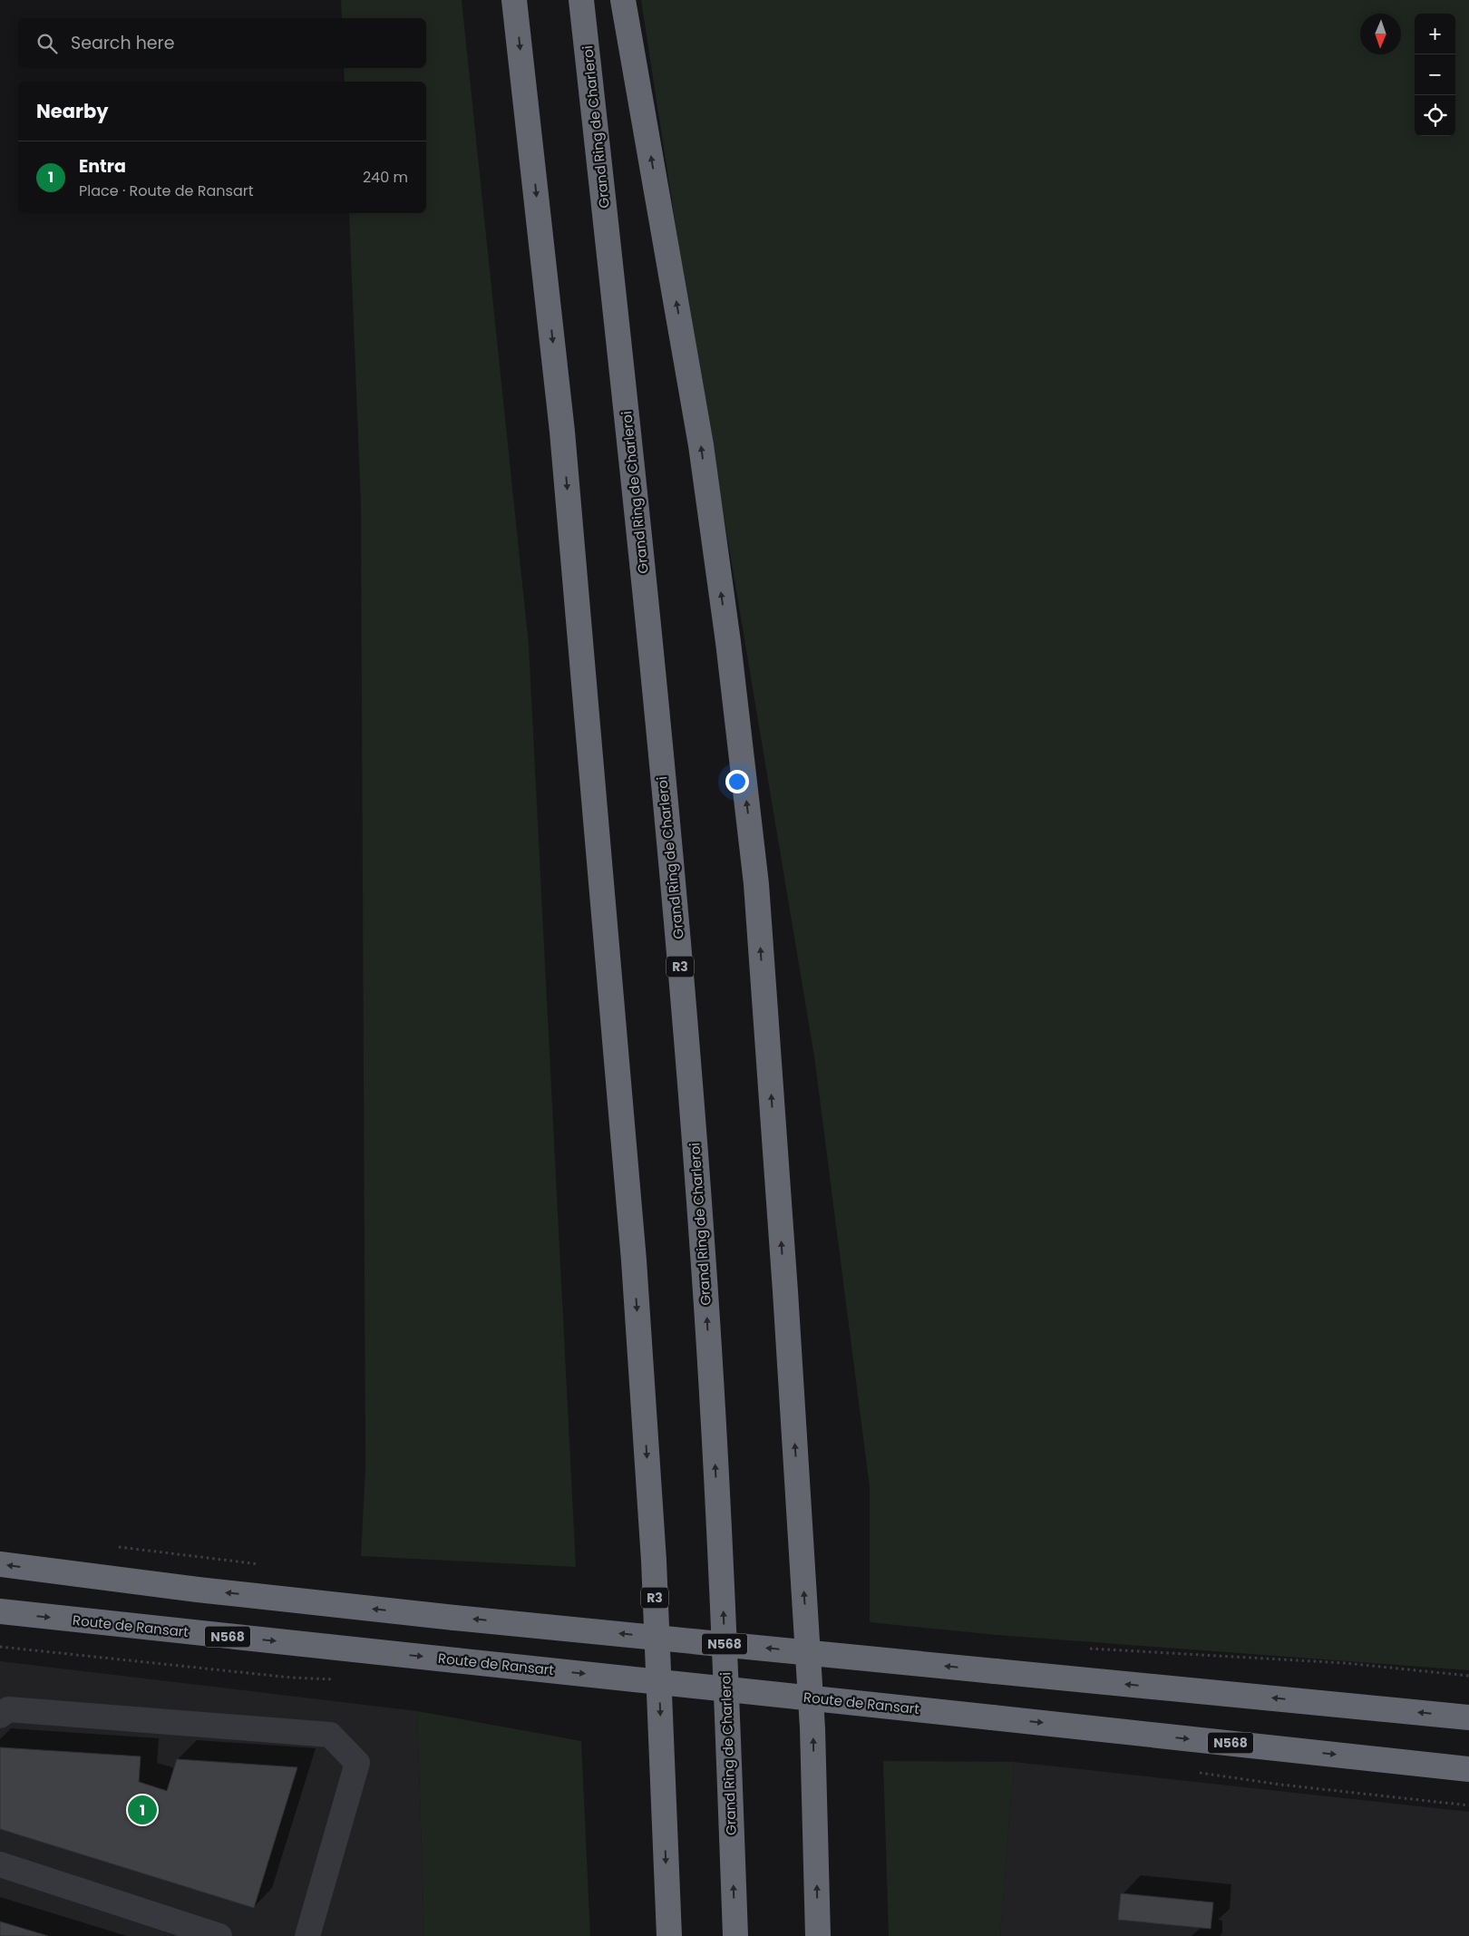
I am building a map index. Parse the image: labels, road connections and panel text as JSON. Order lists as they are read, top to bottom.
{
  "streets": {
    "highway": [
      "Grand Ring de Charleroi",
      "R3",
      "Route de Ransart",
      "N568"
    ]
  },
  "north": "bottom",
  "page": {
    "map_buttons": ["+", "−"],
    "search": "Search here",
    "heading": "Nearby",
    "list": [
      {
        "mark": "1",
        "name": "Entra",
        "note": "Place · Route de Ransart",
        "value": "240 m"
      }
    ],
    "pins": "1"
  }
}
